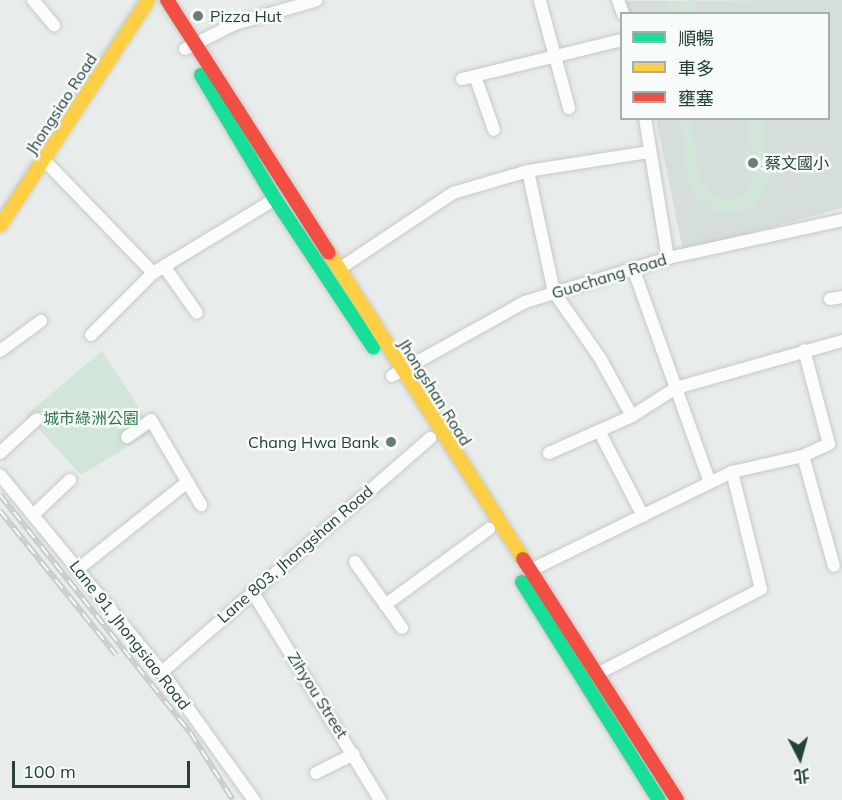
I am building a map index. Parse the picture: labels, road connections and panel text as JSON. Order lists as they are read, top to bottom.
{
  "streets": {
    "main road": ["Jhongsiao Road", "Jhongshan Road"],
    "street": [
      "Guochang Road",
      "Lane 803, Jhongshan Road",
      "Lane 91, Jhongsiao Road",
      "Zihyou Street"
    ]
  },
  "crossings": [
    ["Jhongsiao Road", "Jhongshan Road"],
    ["Guochang Road", "Jhongshan Road"],
    ["Jhongshan Road", "Lane 803, Jhongshan Road"],
    ["Lane 803, Jhongshan Road", "Lane 91, Jhongsiao Road"],
    ["Lane 803, Jhongshan Road", "Zihyou Street"]
  ],
  "parks": ["城市綠洲公園"],
  "places": ["Pizza Hut", "蔡文國小", "Chang Hwa Bank"],
  "legend": ["順暢", "車多", "壅塞"],
  "scale_bar": "100 m",
  "north": "bottom"
}
